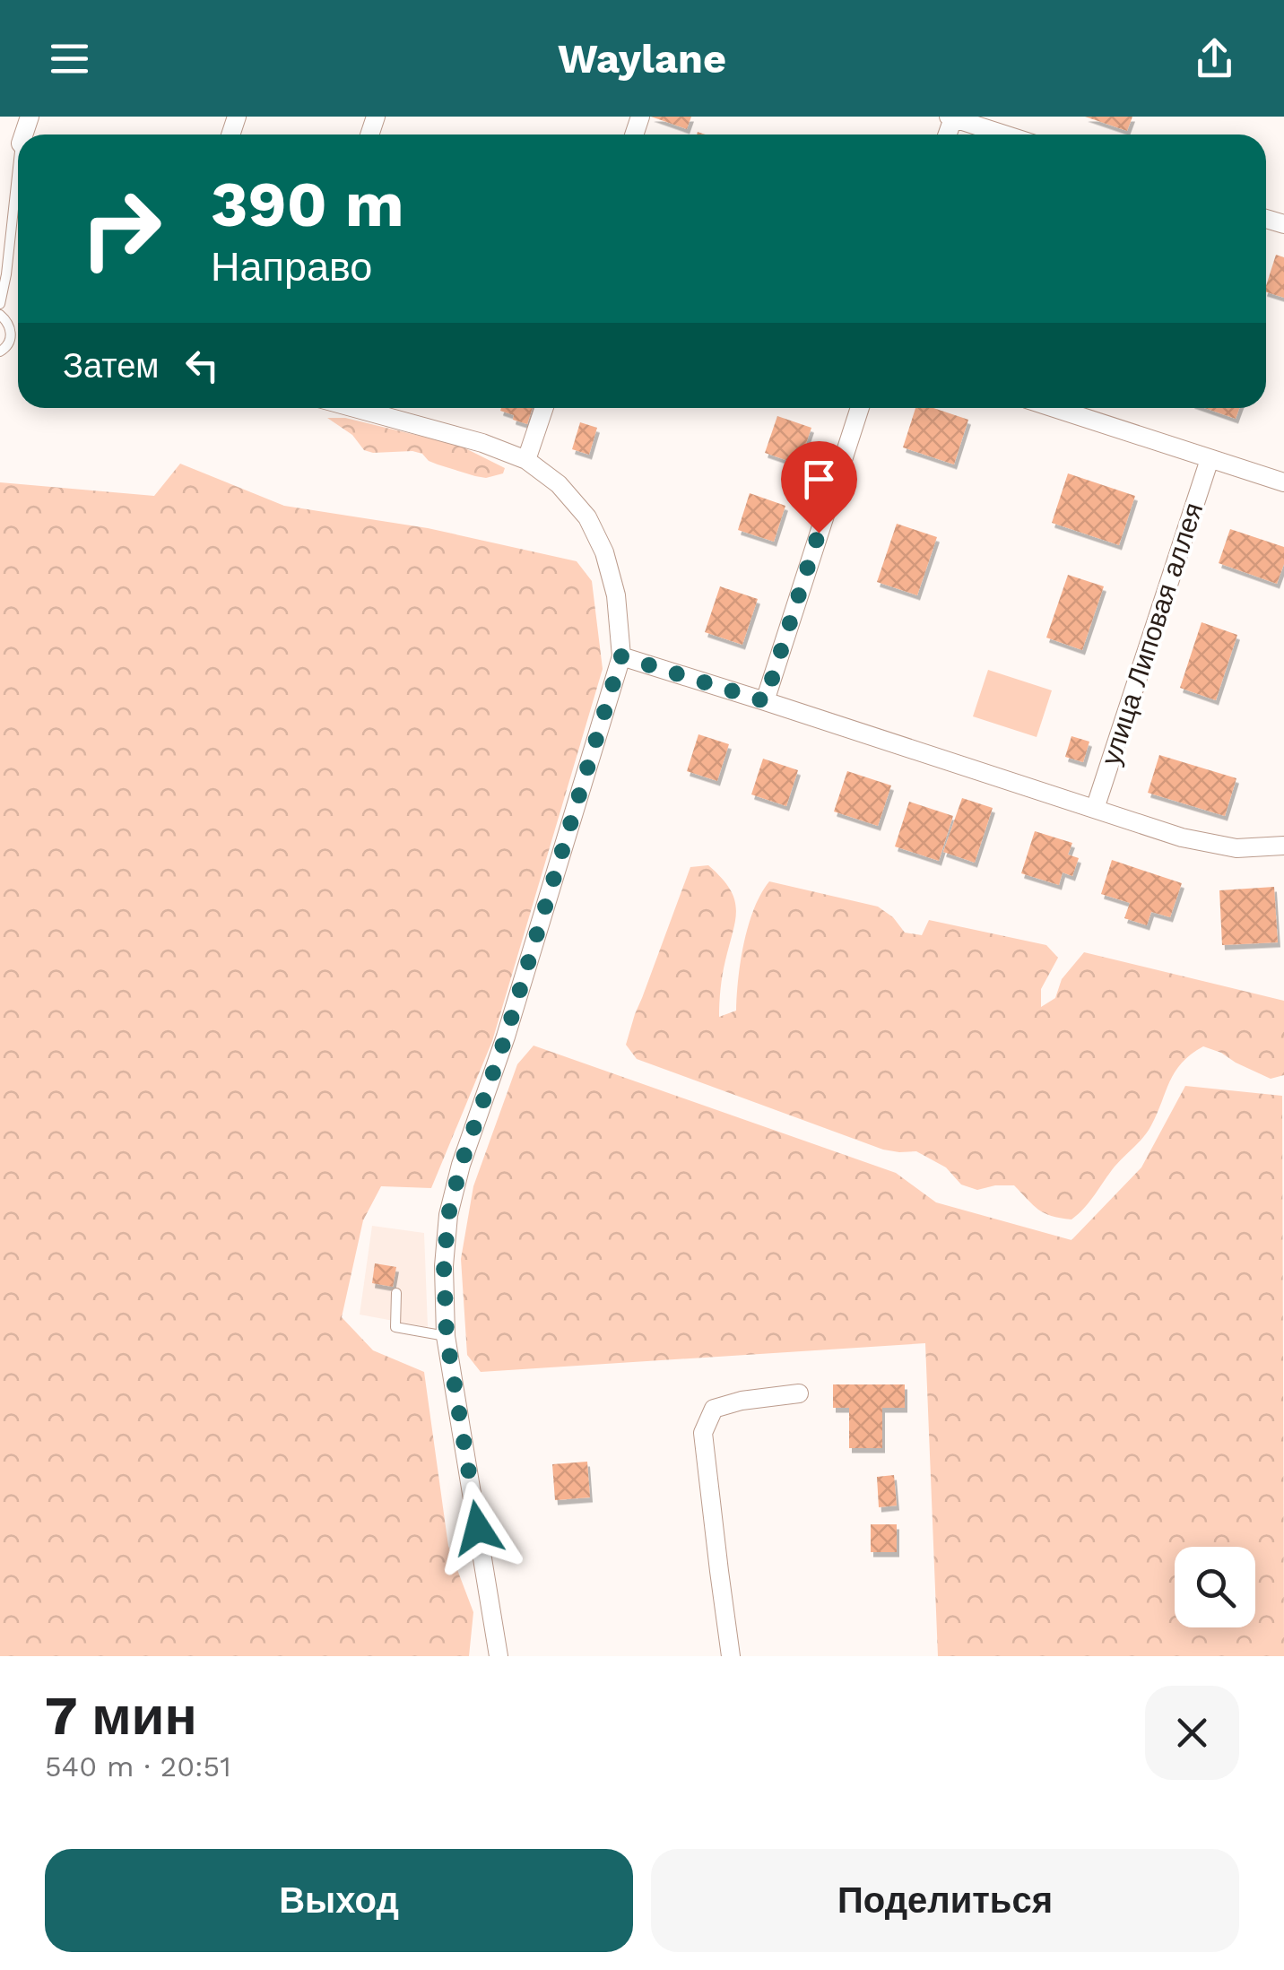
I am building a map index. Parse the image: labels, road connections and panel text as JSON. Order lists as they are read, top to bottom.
{
  "streets": {
    "street": ["улица Липовая аллея"]
  },
  "page": {
    "header": "Waylane",
    "turn": ["390 m", "Направо"],
    "then": "Затем",
    "heading": ["7 мин", "540 m · 20:51"],
    "buttons": ["Выход", "Поделиться"]
  }
}
